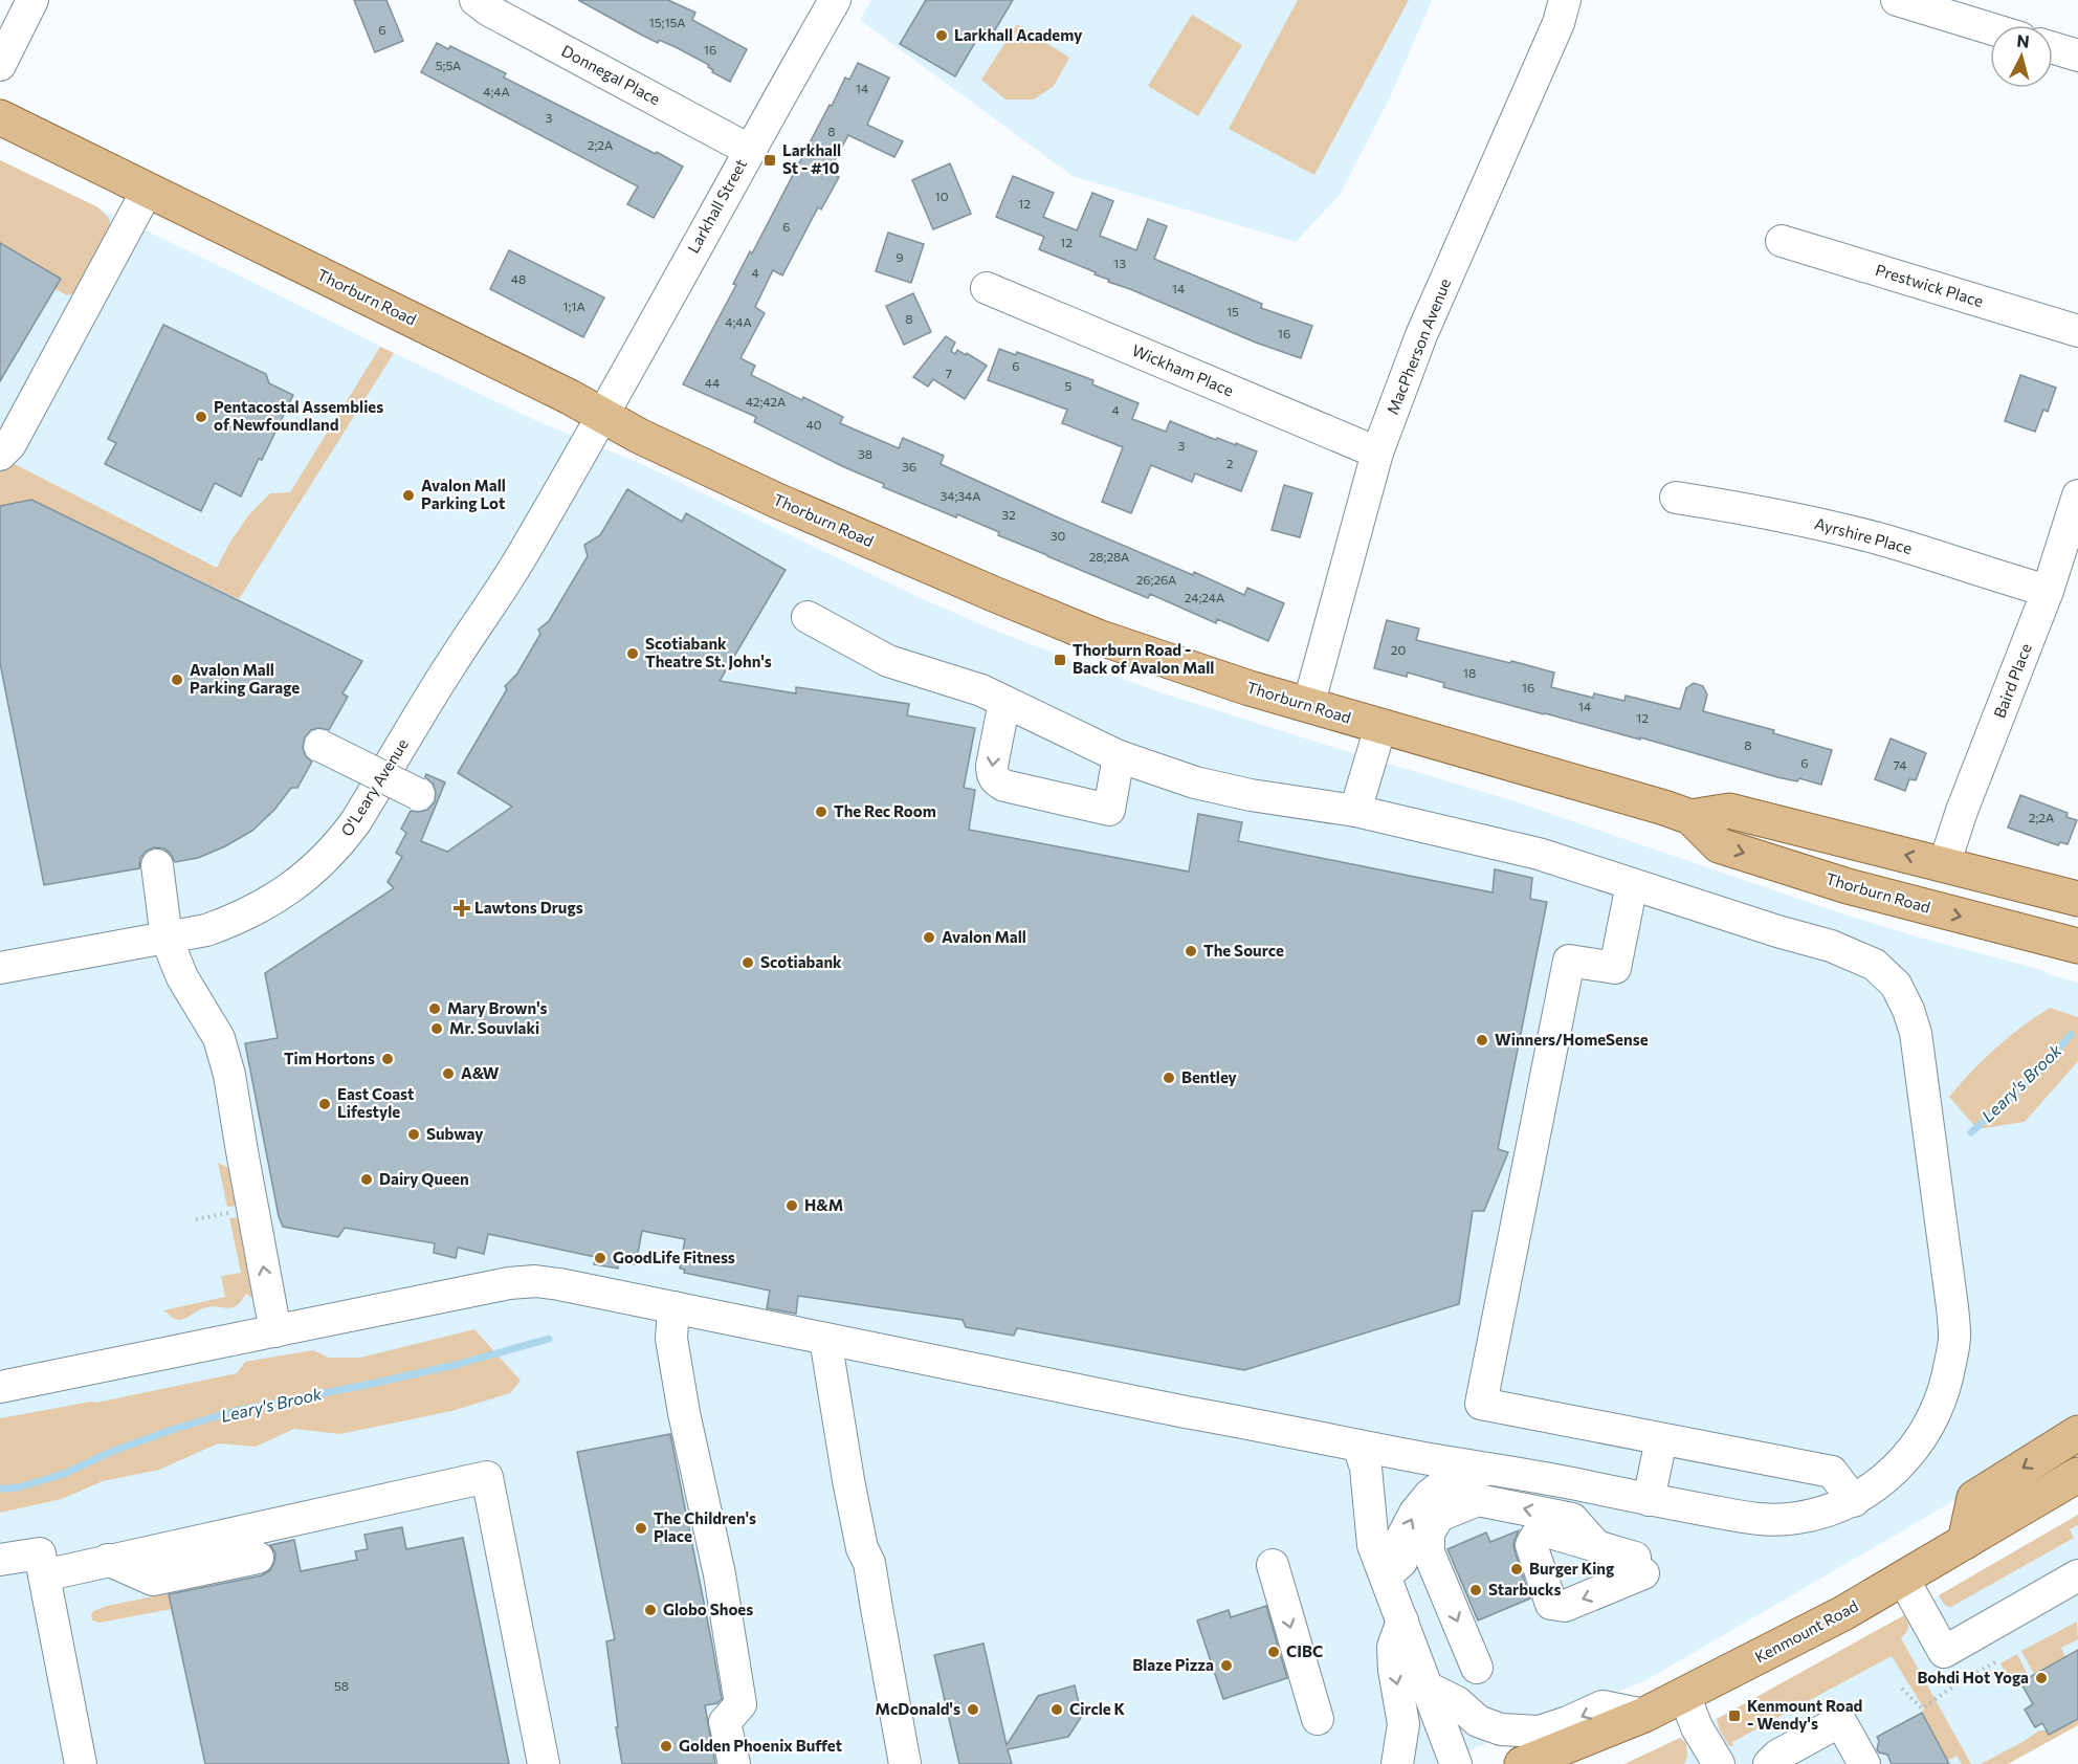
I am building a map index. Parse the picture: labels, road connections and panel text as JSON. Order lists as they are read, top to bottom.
{
  "streets": {
    "main road": ["Thorburn Road", "Kenmount Road"],
    "street": [
      "Donnegal Place",
      "Larkhall Street",
      "Prestwick Place",
      "MacPherson Avenue",
      "Wickham Place",
      "Ayrshire Place",
      "Baird Place",
      "O'Leary Avenue"
    ]
  },
  "crossings": [
    ["Donnegal Place", "Larkhall Street"],
    ["Larkhall Street", "Thorburn Road"],
    ["Larkhall Street", "O'Leary Avenue"],
    ["Thorburn Road", "MacPherson Avenue"],
    ["Thorburn Road", "Baird Place"],
    ["Thorburn Road", "O'Leary Avenue"],
    ["MacPherson Avenue", "Wickham Place"],
    ["Ayrshire Place", "Baird Place"]
  ],
  "water": ["Leary's Brook"],
  "places": {
    "other": [
      "Larkhall Academy",
      "Pentacostal Assemblies of Newfoundland",
      "Avalon Mall Parking Lot",
      "Scotiabank Theatre St. John's",
      "Avalon Mall Parking Garage",
      "The Rec Room",
      "Avalon Mall",
      "The Source",
      "Scotiabank",
      "Mary Brown's",
      "Mr. Souvlaki",
      "Winners/HomeSense",
      "Tim Hortons",
      "A&W",
      "Bentley",
      "East Coast Lifestyle",
      "Subway",
      "Dairy Queen",
      "H&M",
      "GoodLife Fitness",
      "The Children's Place",
      "Burger King",
      "Starbucks",
      "Globo Shoes",
      "CIBC",
      "Blaze Pizza",
      "Bohdi Hot Yoga",
      "McDonald's",
      "Circle K",
      "Golden Phoenix Buffet"
    ],
    "transit": ["Larkhall St - #10", "Thorburn Road - Back of Avalon Mall", "Kenmount Road - Wendy's"],
    "health": ["Lawtons Drugs"]
  },
  "house_numbers": [
    "15;15A",
    "6",
    "16",
    "5;5A",
    "14",
    "4;4A",
    "3",
    "8",
    "2;2A",
    "10",
    "12",
    "6",
    "12",
    "9",
    "13",
    "4",
    "48",
    "14",
    "1;1A",
    "15",
    "8",
    "4;4A",
    "16",
    "6",
    "7",
    "44",
    "5",
    "42;42A",
    "4",
    "40",
    "3",
    "38",
    "2",
    "36",
    "34;34A",
    "32",
    "30",
    "28;28A",
    "26;26A",
    "24;24A",
    "20",
    "18",
    "16",
    "14",
    "12",
    "8",
    "6",
    "74",
    "2;2A",
    "58"
  ],
  "north": "top"
}
